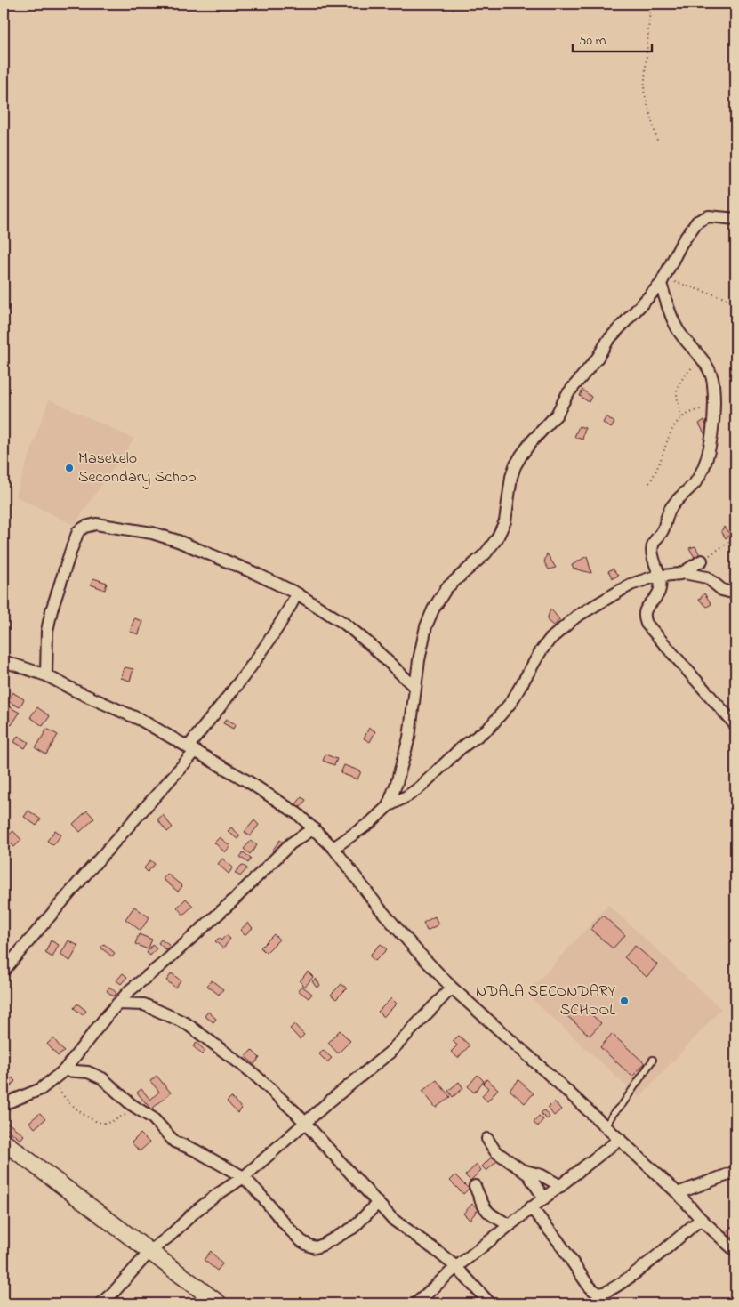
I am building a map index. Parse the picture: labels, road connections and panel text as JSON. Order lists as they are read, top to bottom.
{
  "places": ["Masekelo Secondary School", "NDALA SECONDARY SCHOOL"],
  "scale_bar": "50 m"
}
